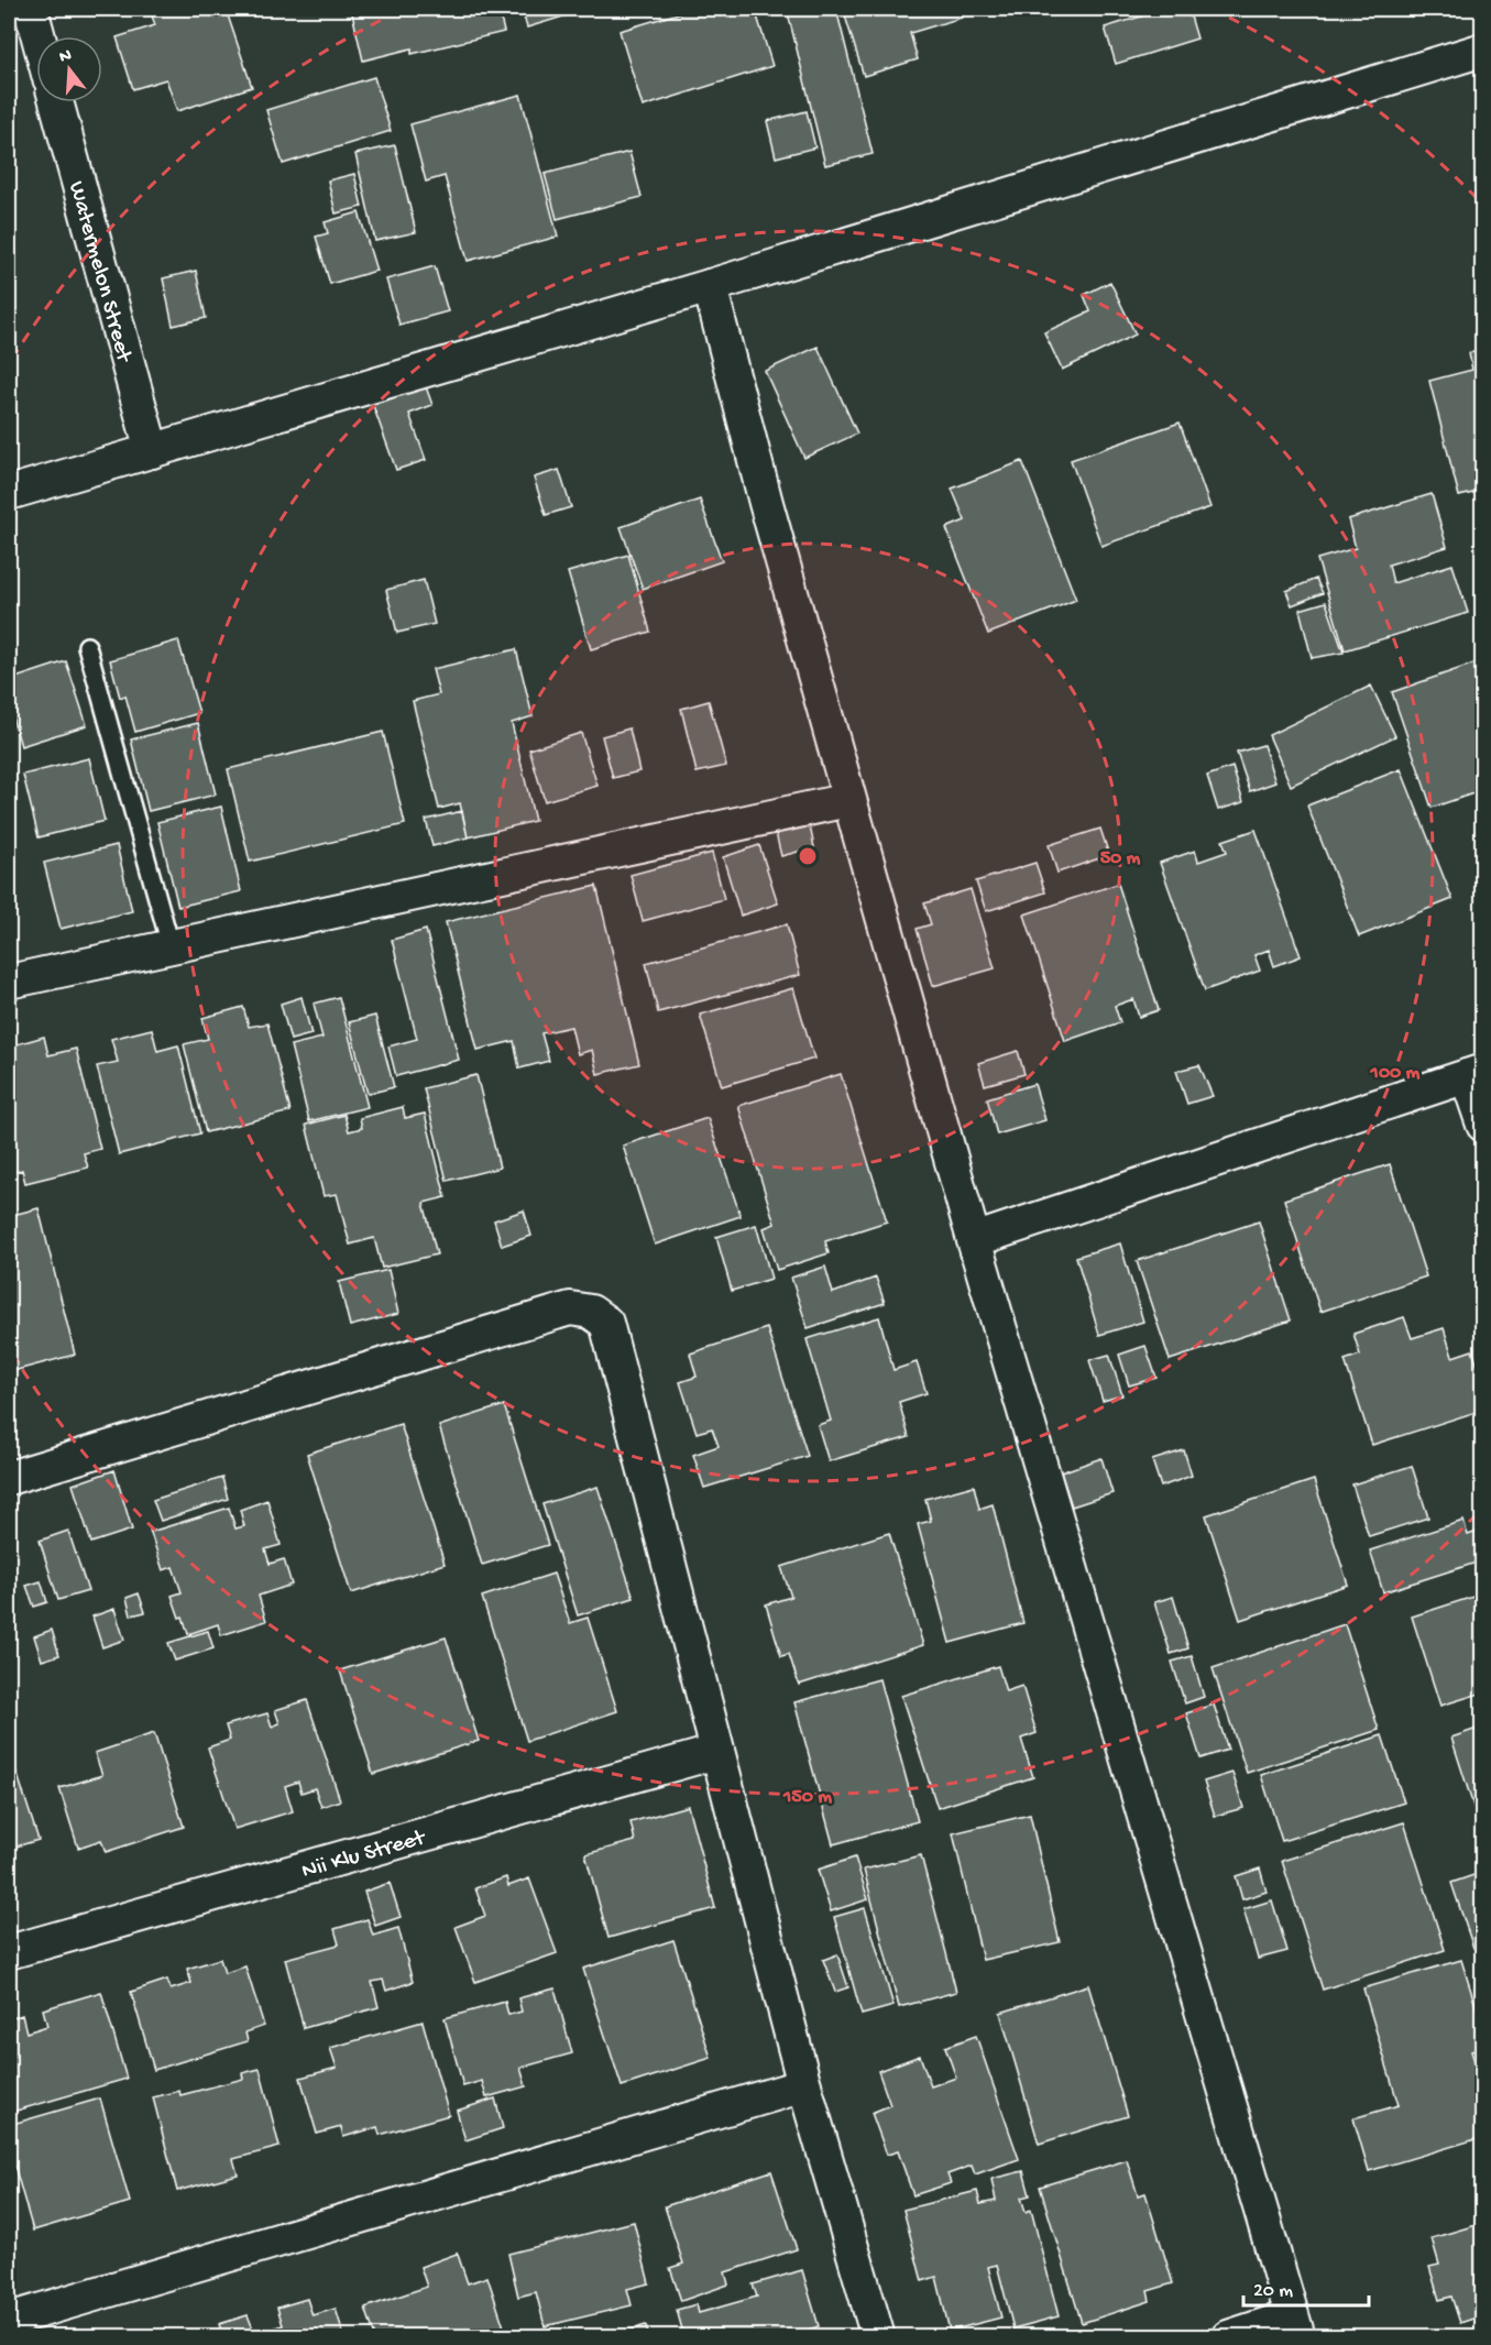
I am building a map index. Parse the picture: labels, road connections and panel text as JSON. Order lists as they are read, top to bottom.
{
  "streets": {
    "street": ["Watermelon Street", "Nii Klu Street"]
  },
  "scale_bar": "20 m",
  "north": "top",
  "rings": ["50 m", "100 m", "150 m"]
}
